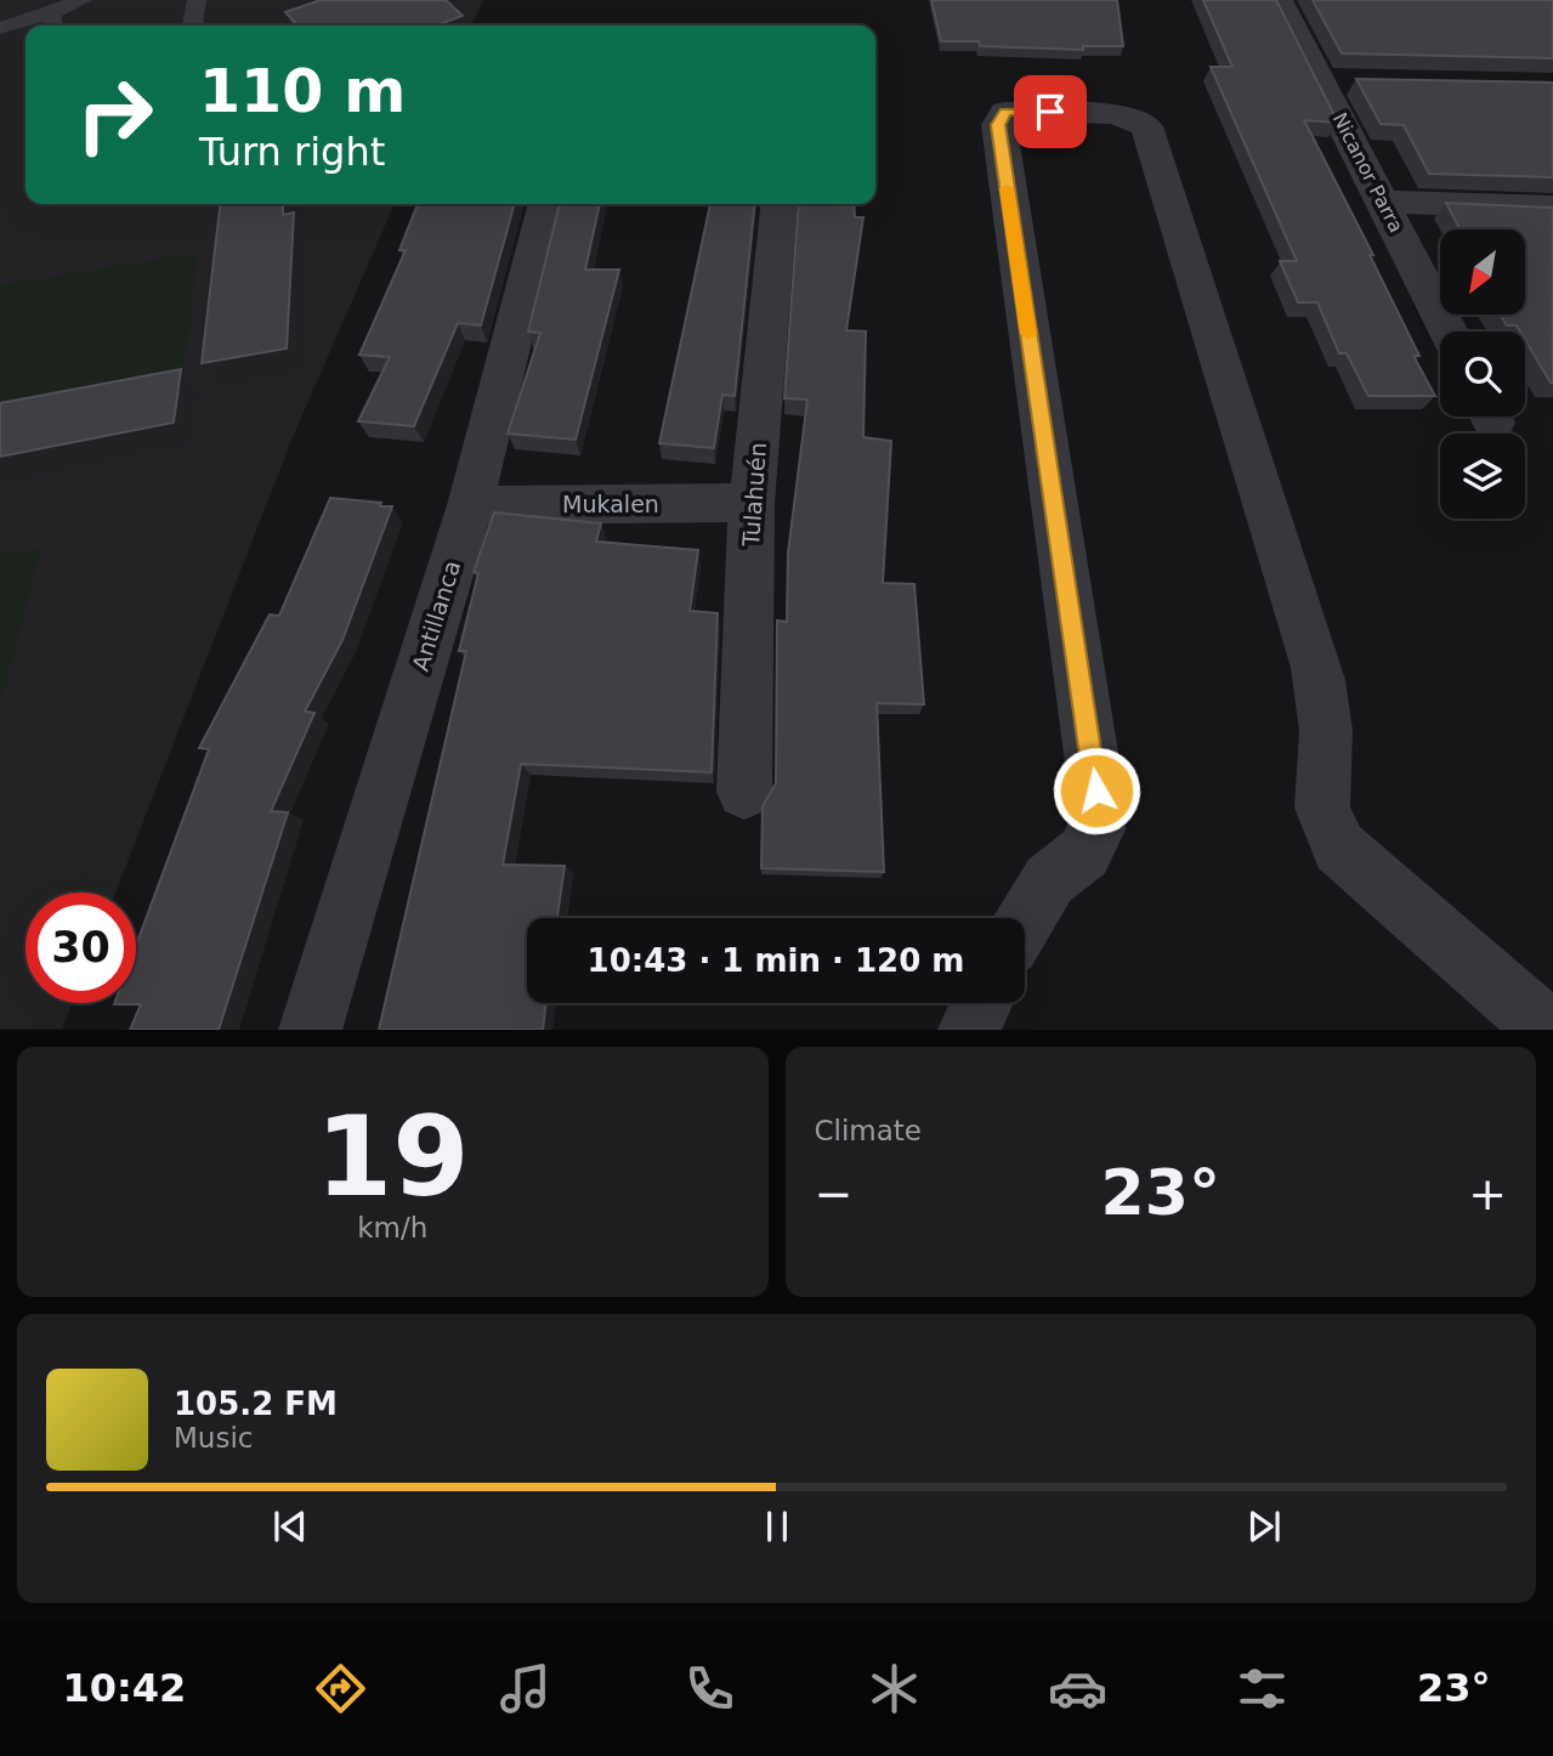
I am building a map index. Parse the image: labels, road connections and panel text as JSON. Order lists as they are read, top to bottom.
{
  "streets": {
    "street": [
      "Nicanor Parra",
      "Tulahuén",
      "Mukalen",
      "Antillanca"
    ]
  },
  "crossings": [
    ["Tulahuén", "Mukalen"],
    ["Mukalen", "Antillanca"]
  ],
  "north": "bottom left",
  "page": {
    "turn": ["110 m", "Turn right"],
    "limit": "30",
    "trip": "10:43 · 1 min · 120 m",
    "tile": [
      ["19", "km/h"],
      "Climate"
    ],
    "heat": ["−", "23°", "+"],
    "song": ["105.2 FM", "Music"],
    "tabs": ["10:42", "23°"]
  }
}
